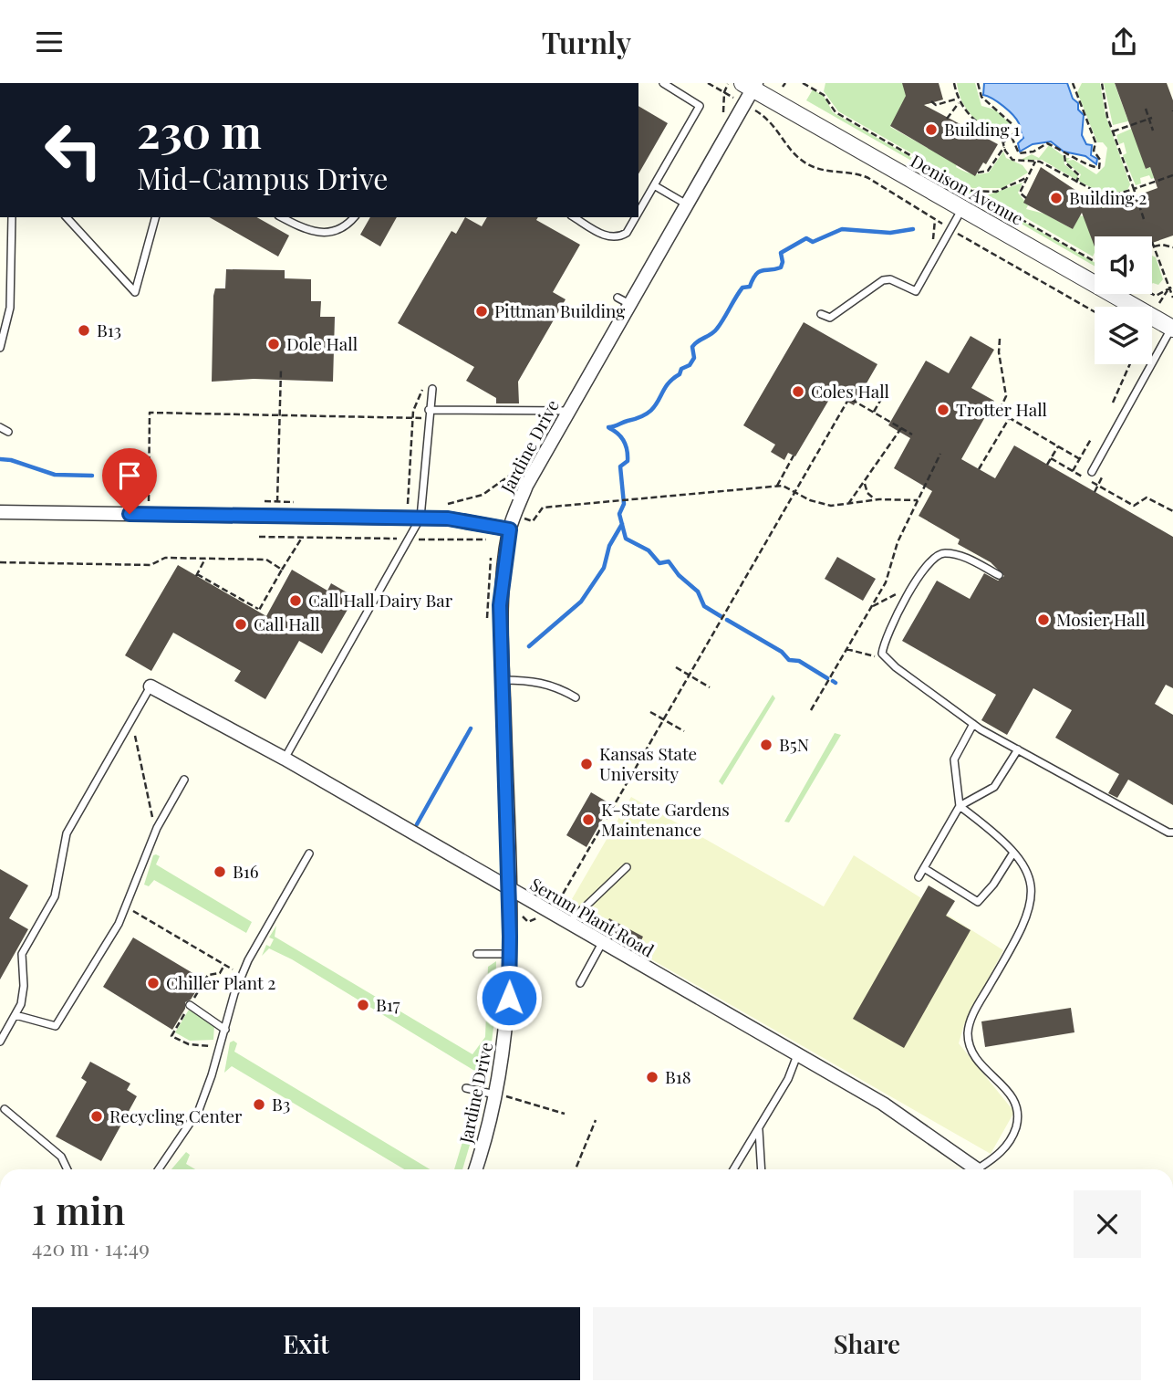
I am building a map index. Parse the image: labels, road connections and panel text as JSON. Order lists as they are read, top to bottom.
{
  "streets": {
    "street": ["Denison Avenue", "Jardine Drive", "Serum Plant Road"]
  },
  "crossings": [
    ["Denison Avenue", "Jardine Drive"],
    ["Jardine Drive", "Serum Plant Road"]
  ],
  "places": [
    "Building 1",
    "Building 2",
    "Pittman Building",
    "B13",
    "Dole Hall",
    "Coles Hall",
    "Trotter Hall",
    "Call Hall Dairy Bar",
    "Mosier Hall",
    "Call Hall",
    "B5N",
    "Kansas State University",
    "K-State Gardens Maintenance",
    "B16",
    "Chiller Plant 2",
    "B17",
    "B18",
    "B3",
    "Recycling Center"
  ],
  "page": {
    "header": "Turnly",
    "turn": ["230 m", "Mid-Campus Drive"],
    "heading": ["1 min", "420 m · 14:49"],
    "buttons": ["Exit", "Share"]
  }
}
